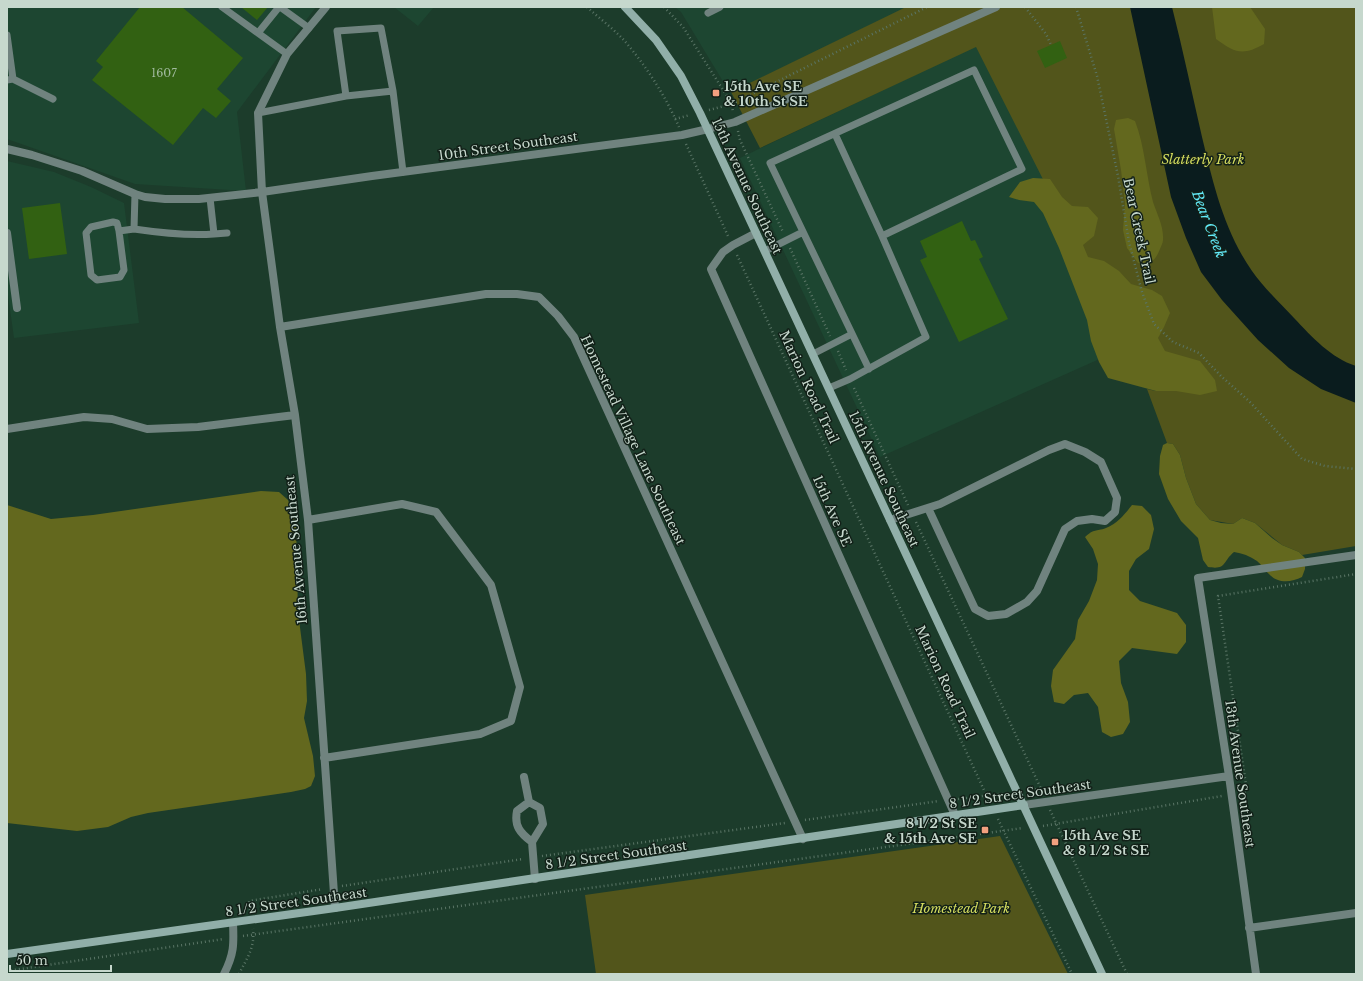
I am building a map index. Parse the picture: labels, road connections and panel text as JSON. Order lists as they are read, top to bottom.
{
  "streets": {
    "main road": ["15th Avenue Southeast", "8 1/2 Street Southeast"],
    "street": [
      "10th Street Southeast",
      "Homestead Village Lane Southeast",
      "15th Ave SE",
      "16th Avenue Southeast",
      "13th Avenue Southeast"
    ],
    "path": ["Bear Creek Trail", "Marion Road Trail"]
  },
  "crossings": [
    ["10th Street Southeast", "15th Avenue Southeast"],
    ["10th Street Southeast", "Marion Road Trail"],
    ["10th Street Southeast", "16th Avenue Southeast"],
    ["15th Avenue Southeast", "15th Ave SE"],
    ["15th Avenue Southeast", "8 1/2 Street Southeast"],
    ["Marion Road Trail", "15th Ave SE"],
    ["Homestead Village Lane Southeast", "16th Avenue Southeast"],
    ["Homestead Village Lane Southeast", "8 1/2 Street Southeast"],
    ["15th Ave SE", "8 1/2 Street Southeast"],
    ["16th Avenue Southeast", "8 1/2 Street Southeast"],
    ["13th Avenue Southeast", "8 1/2 Street Southeast"]
  ],
  "water": ["Bear Creek"],
  "parks": ["Slatterly Park", "Homestead Park"],
  "places": {
    "transit": ["15th Ave SE & 10th St SE", "8 1/2 St SE & 15th Ave SE", "15th Ave SE & 8 1/2 St SE"]
  },
  "house_numbers": ["1607"],
  "scale_bar": "50 m"
}
